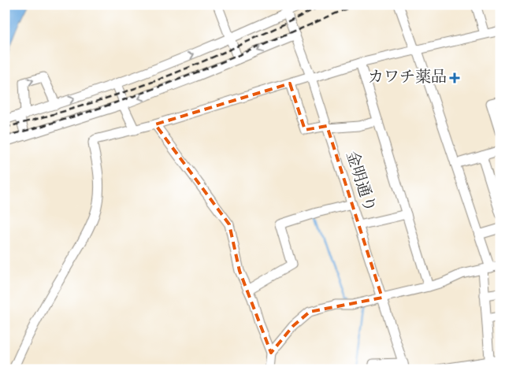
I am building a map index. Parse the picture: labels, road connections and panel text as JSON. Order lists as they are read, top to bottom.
{
  "streets": {
    "street": ["金明通り"]
  },
  "places": {
    "health": ["カワチ薬品"]
  }
}
